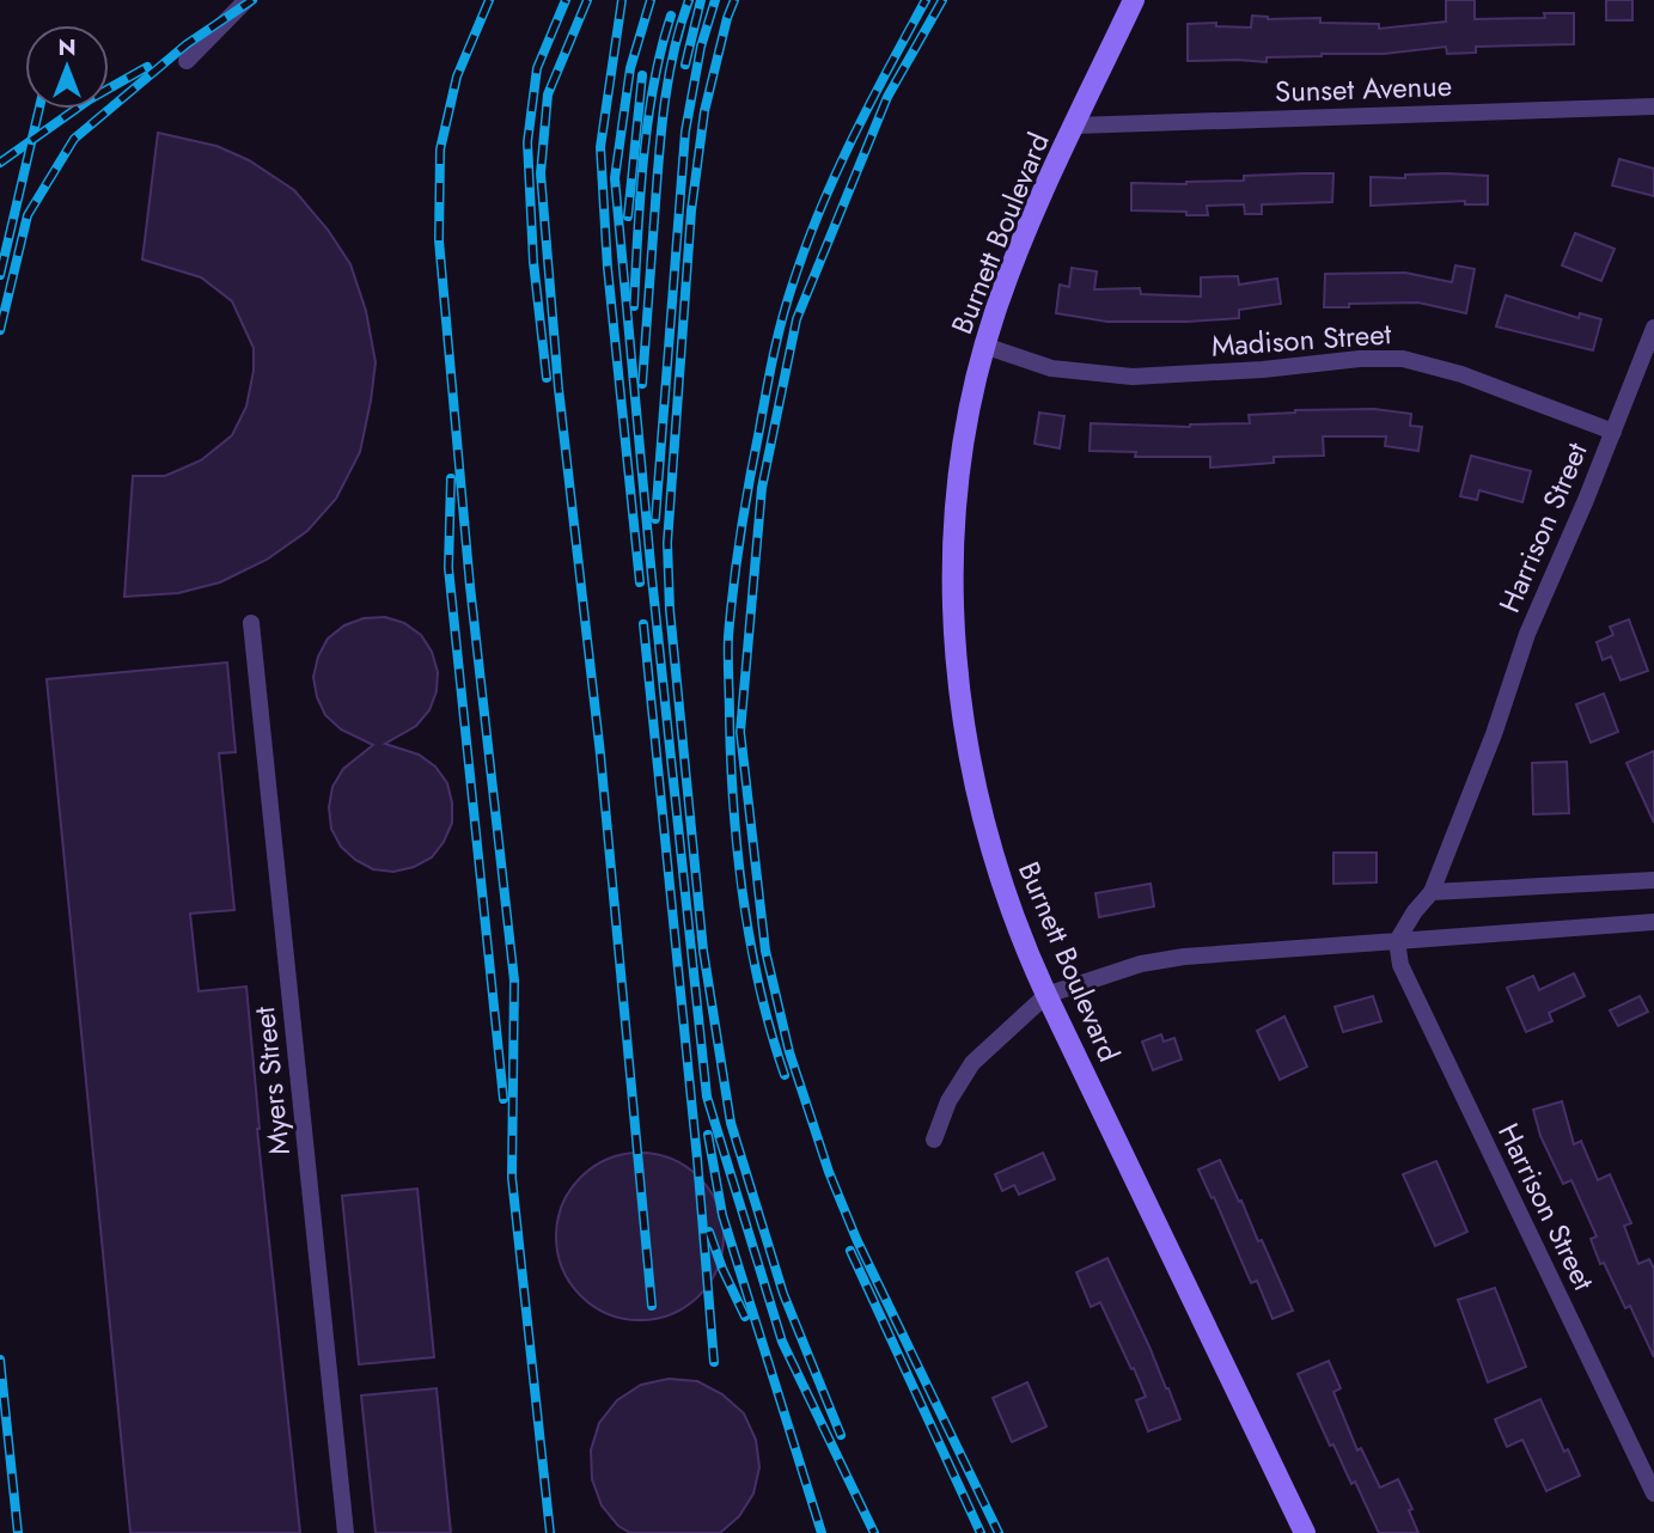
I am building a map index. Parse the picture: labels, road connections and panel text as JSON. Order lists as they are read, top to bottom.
{
  "streets": {
    "main road": ["Burnett Boulevard"],
    "street": [
      "Sunset Avenue",
      "Madison Street",
      "Harrison Street",
      "Myers Street"
    ]
  },
  "crossings": [
    ["Sunset Avenue", "Burnett Boulevard"],
    ["Burnett Boulevard", "Madison Street"],
    ["Madison Street", "Harrison Street"]
  ],
  "north": "top"
}
